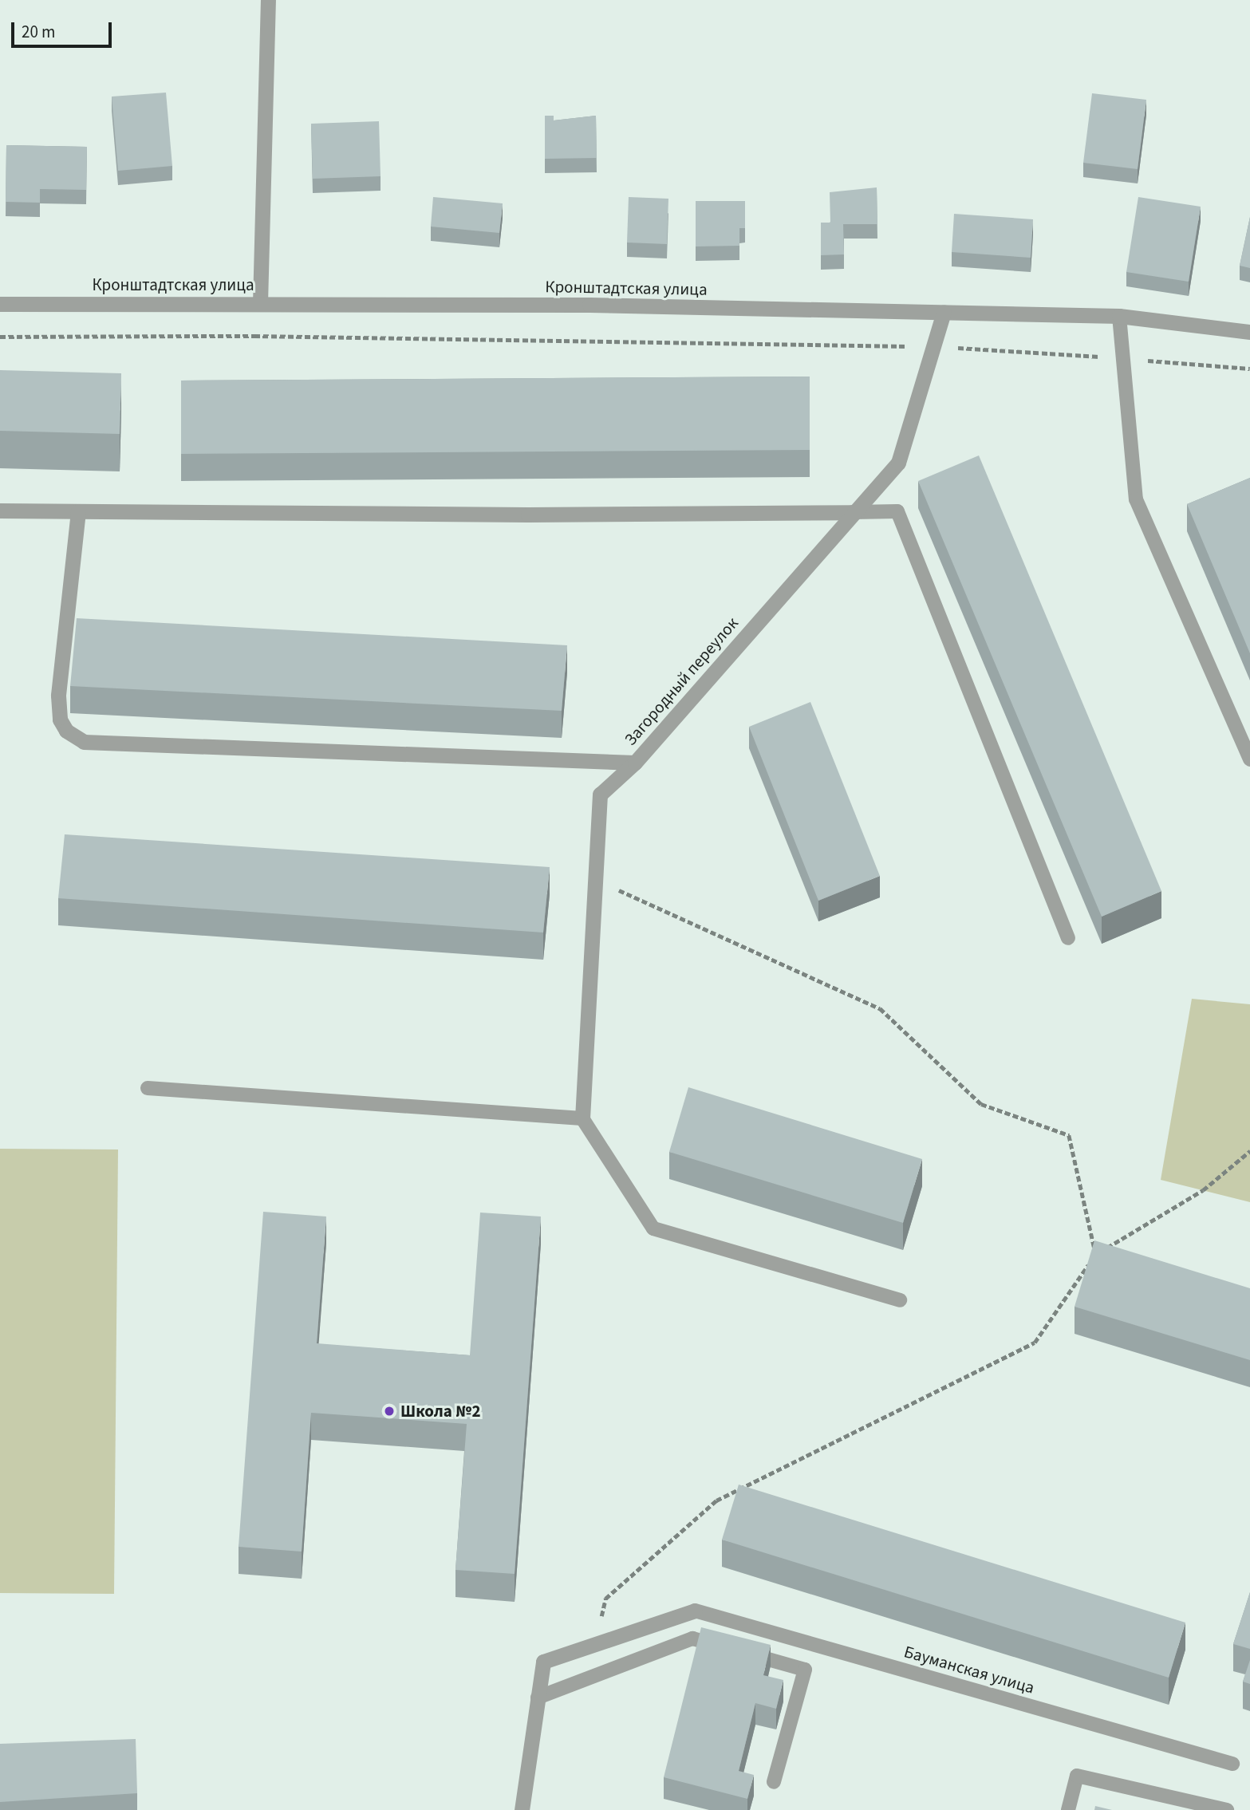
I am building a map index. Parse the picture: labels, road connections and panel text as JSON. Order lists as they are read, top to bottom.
{
  "streets": {
    "street": ["Кронштадтская улица", "Загородный переулок"],
    "lane": ["Бауманская улица"]
  },
  "crossings": [
    ["Кронштадтская улица", "Загородный переулок"]
  ],
  "places": ["Школа №2"],
  "scale_bar": "20 m"
}
